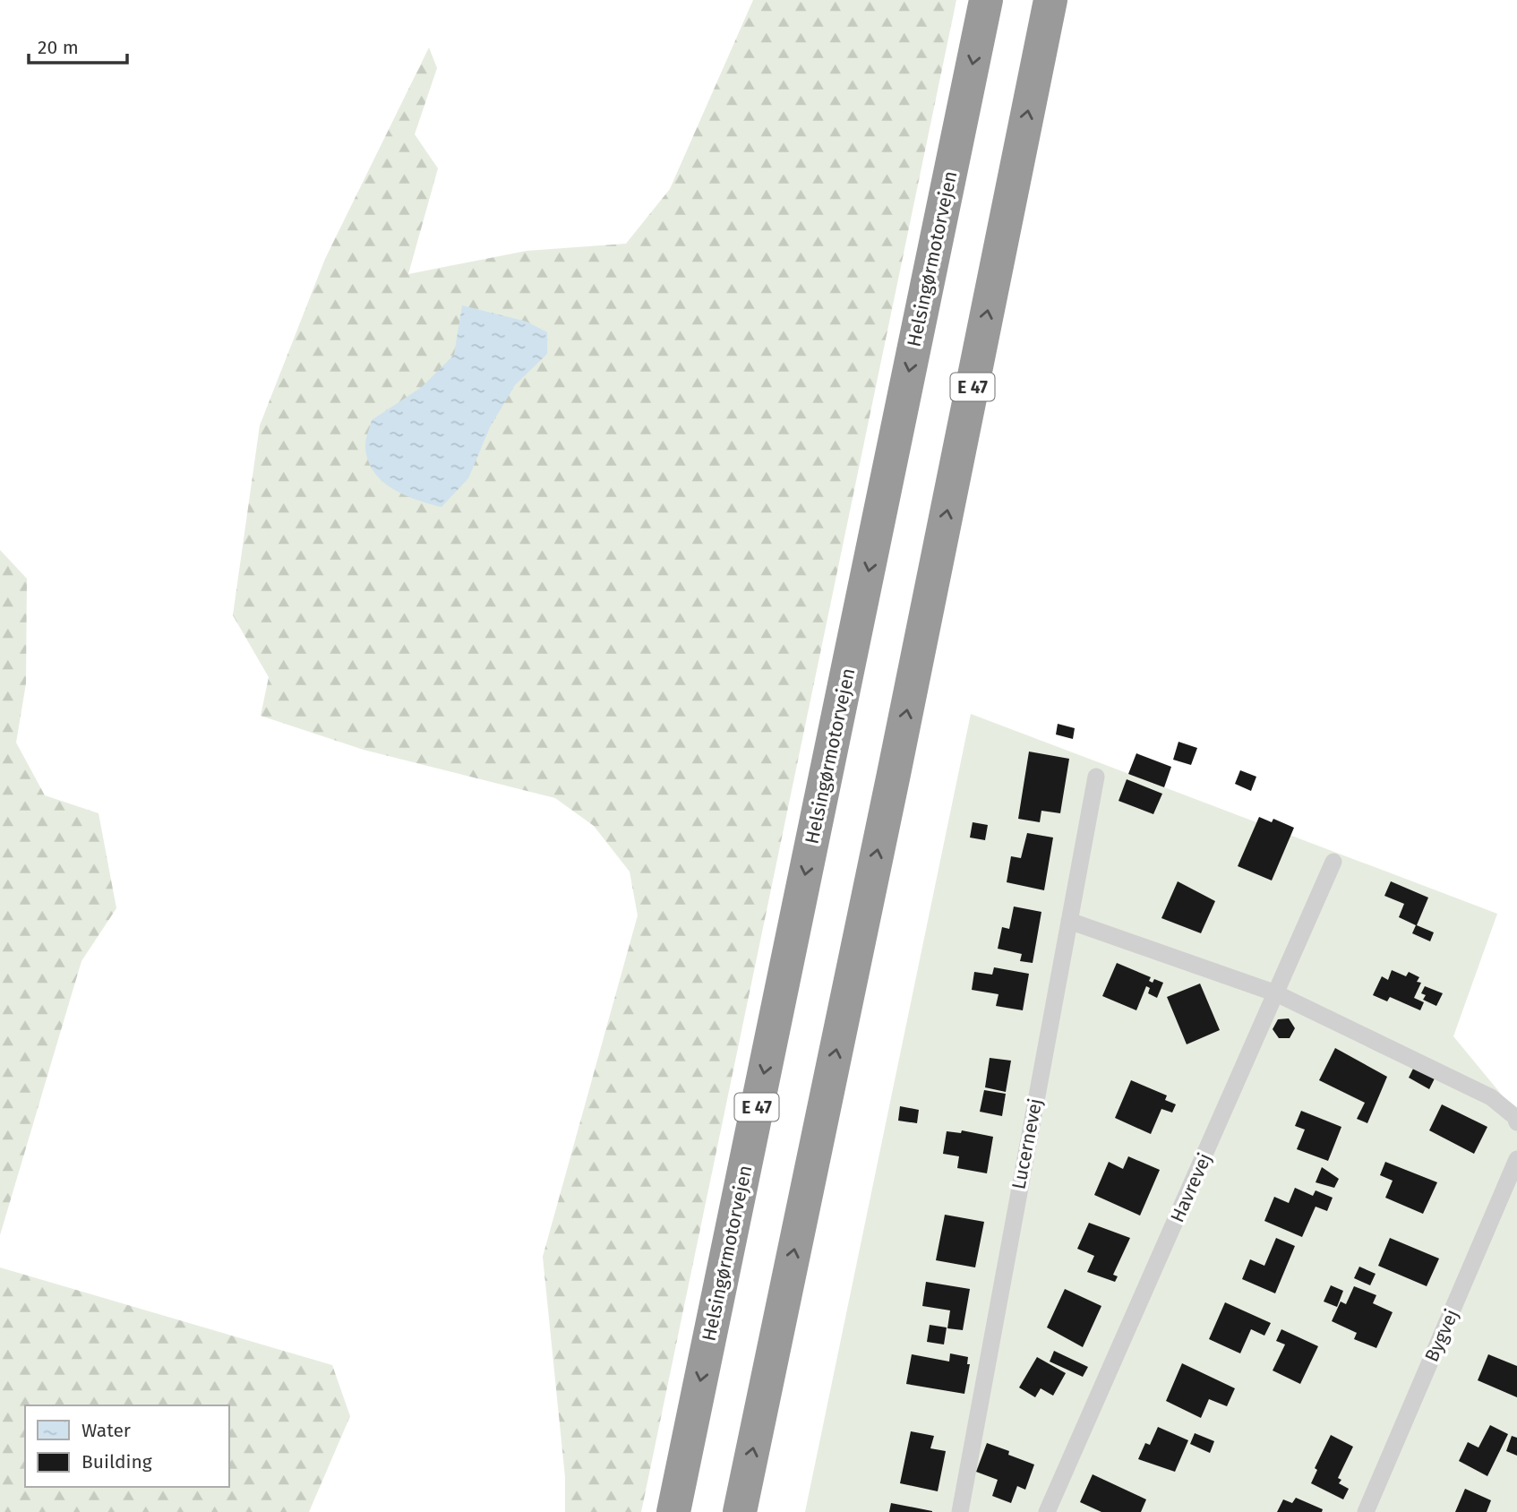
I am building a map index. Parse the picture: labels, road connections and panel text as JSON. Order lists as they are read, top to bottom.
{
  "streets": {
    "highway": ["Helsingørmotorvejen", "E 47"],
    "lane": ["Lucernevej", "Havrevej", "Bygvej"]
  },
  "legend": ["Water", "Building"],
  "scale_bar": "20 m"
}
